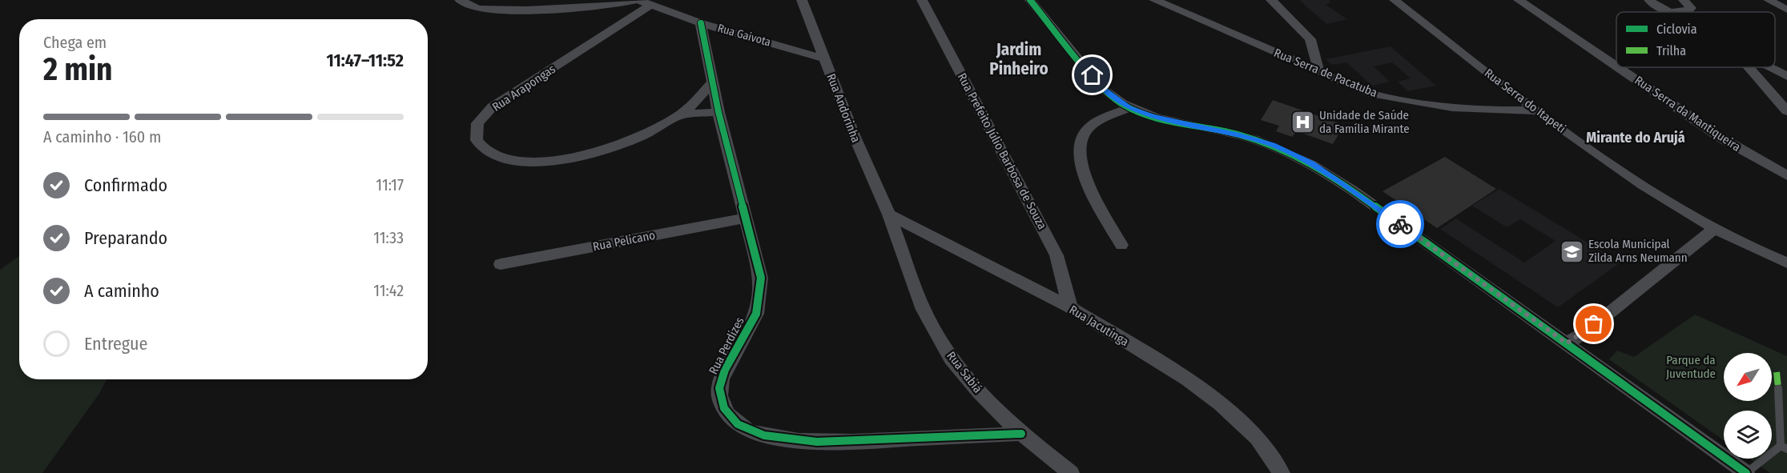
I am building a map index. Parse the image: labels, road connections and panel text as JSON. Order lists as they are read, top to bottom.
{
  "streets": {
    "street": [
      "Rua Gaivota",
      "Rua Serra de Pacatuba",
      "Rua Arapongas",
      "Rua Serra do Itapeti",
      "Rua Andorinha",
      "Rua Serra da Mantiqueira",
      "Rua Prefeito Júlio Barbosa de Souza",
      "Rua Pelicano",
      "Rua Jacutinga",
      "Rua Perdizes",
      "Rua Sabiá"
    ]
  },
  "crossings": [
    ["Rua Gaivota", "Rua Arapongas"],
    ["Rua Gaivota", "Rua Andorinha"],
    ["Rua Gaivota", "Rua Perdizes"],
    ["Rua Serra de Pacatuba", "Rua Serra do Itapeti"],
    ["Rua Arapongas", "Rua Perdizes"],
    ["Rua Andorinha", "Rua Jacutinga"],
    ["Rua Andorinha", "Rua Sabiá"],
    ["Rua Prefeito Júlio Barbosa de Souza", "Rua Jacutinga"],
    ["Rua Pelicano", "Rua Perdizes"],
    ["Rua Jacutinga", "Rua Sabiá"],
    ["Rua Perdizes", "Rua Sabiá"]
  ],
  "districts": ["Jardim Pinheiro", "Mirante do Arujá"],
  "parks": ["Parque da Juventude"],
  "places": {
    "hospital": ["Unidade de Saúde da Família Mirante"],
    "school or university": ["Escola Municipal Zilda Arns Neumann"]
  },
  "legend": ["Ciclovia", "Trilha"],
  "north": "bottom left",
  "page": {
    "heading": ["2 min", "Chega em", "11:47–11:52"],
    "bar": "A caminho · 160 m",
    "list": [
      ["Confirmado", "11:17"],
      ["Preparando", "11:33"],
      ["A caminho", "11:42"],
      "Entregue"
    ]
  }
}
